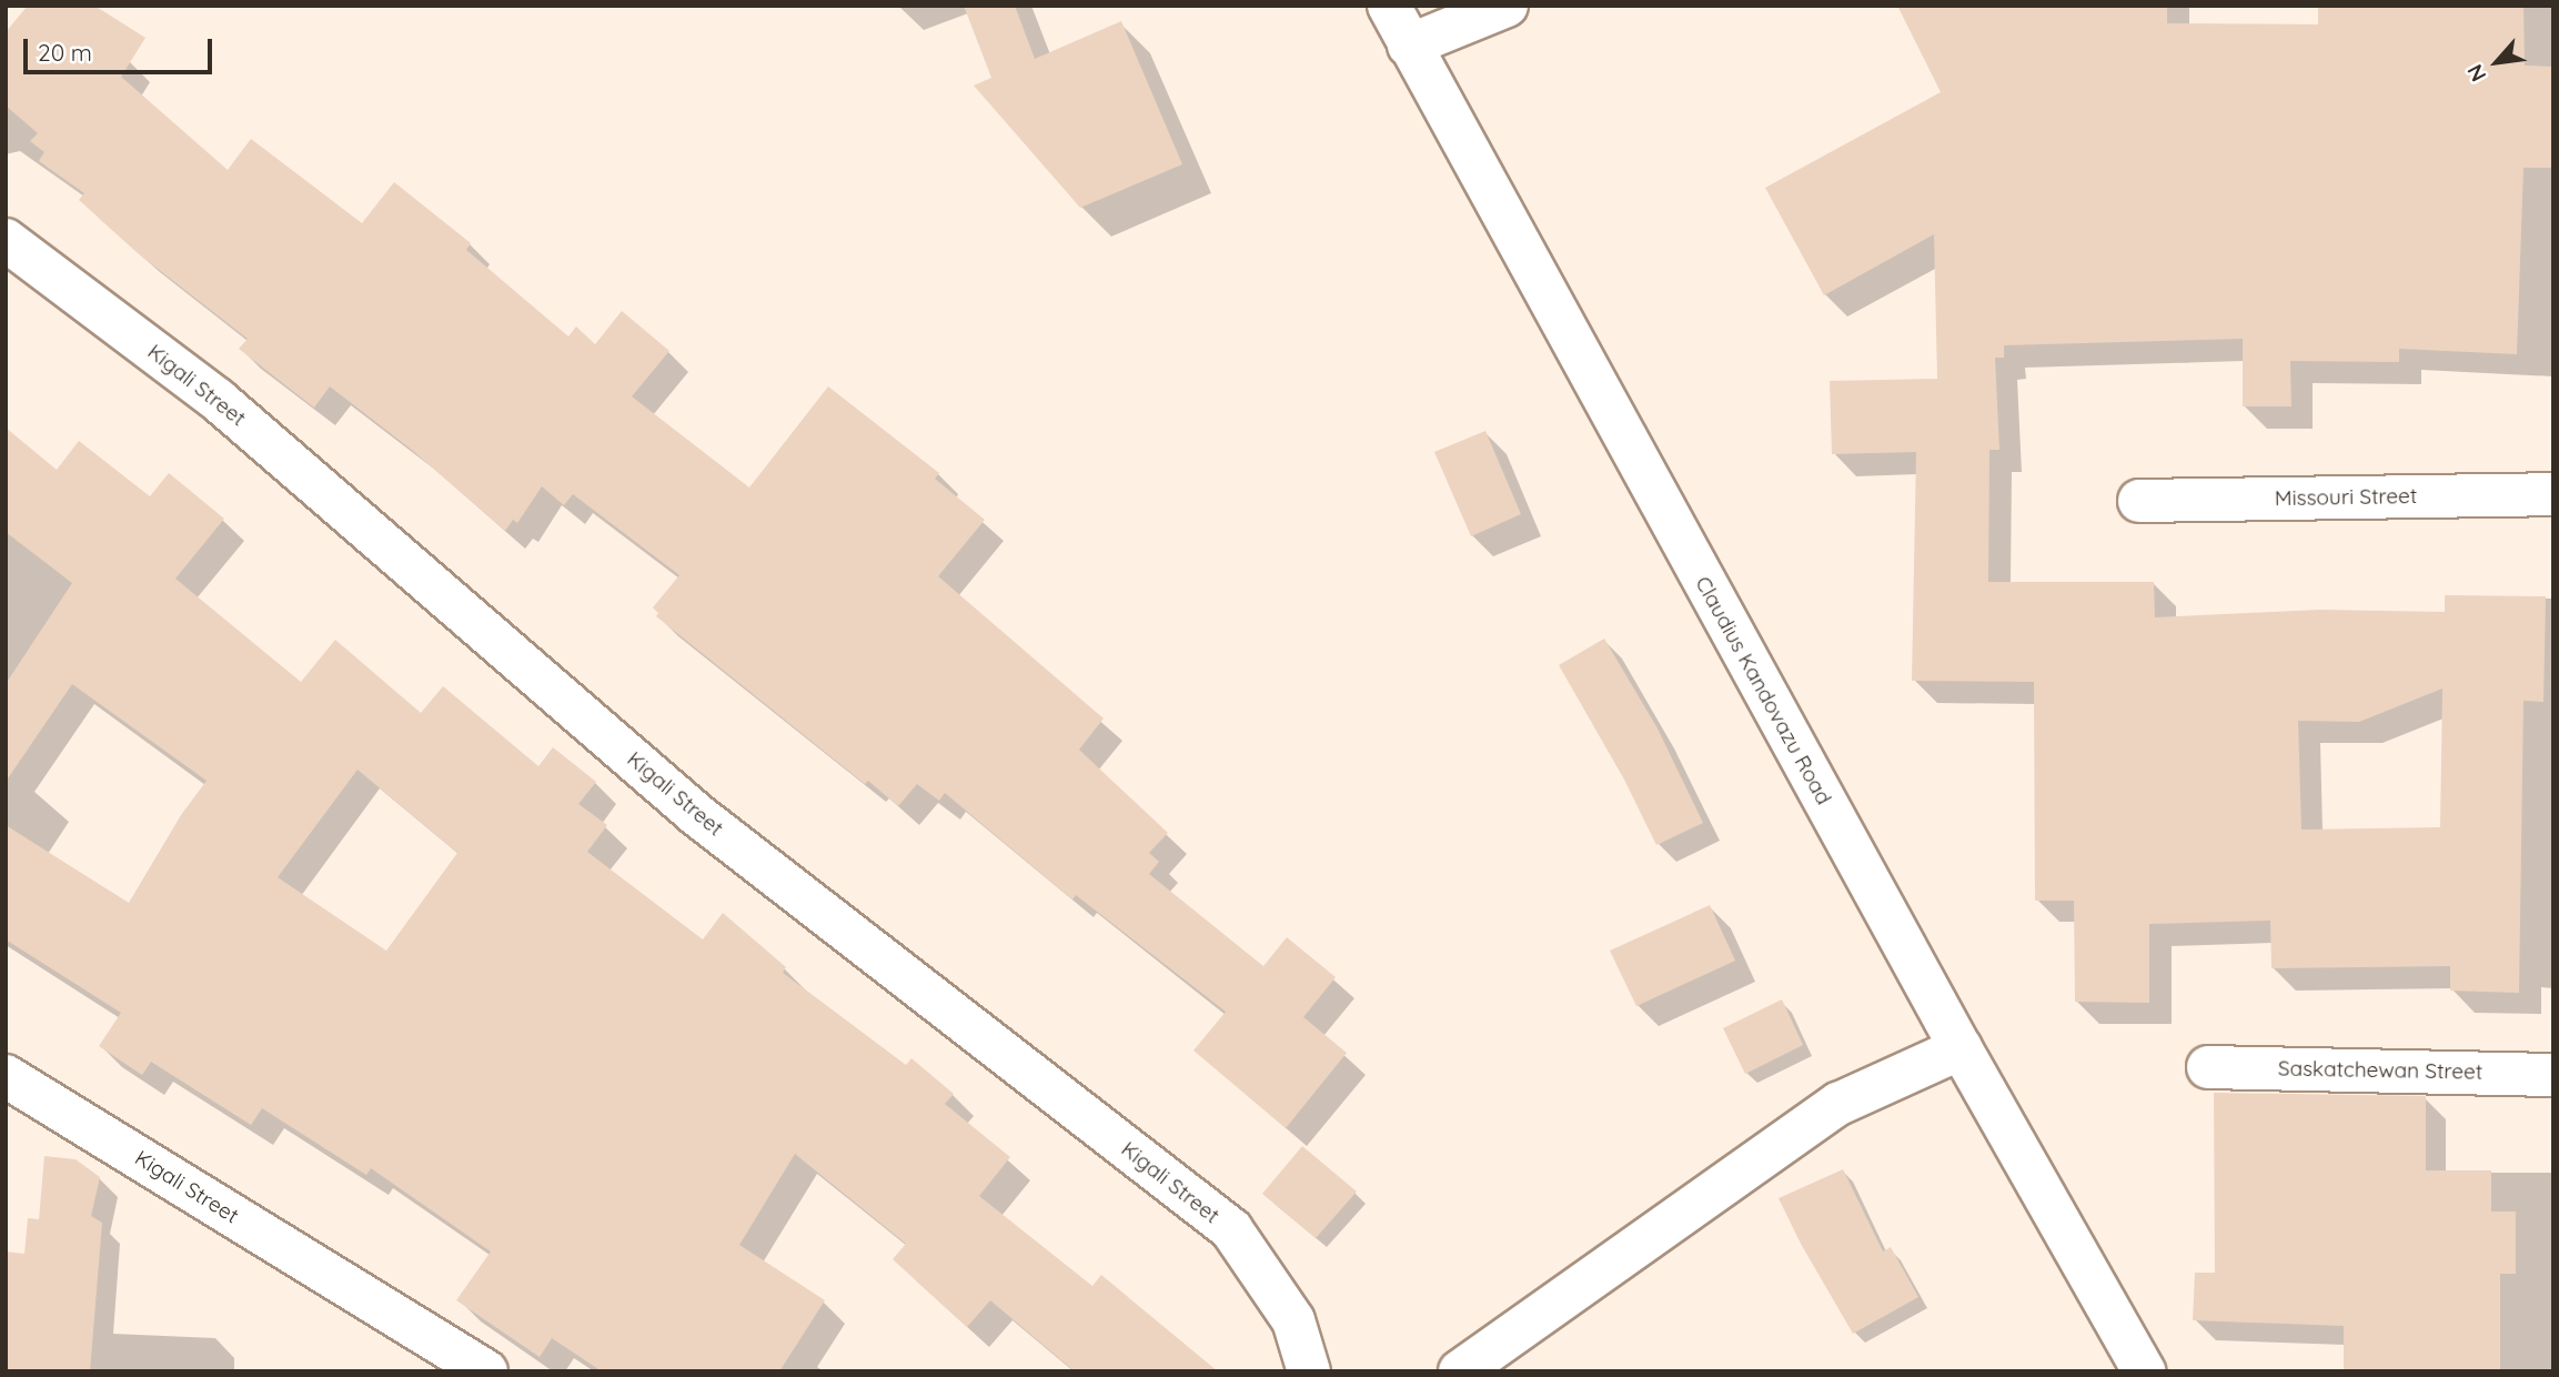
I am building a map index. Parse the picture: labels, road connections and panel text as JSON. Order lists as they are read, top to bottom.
{
  "streets": {
    "street": [
      "Kigali Street",
      "Missouri Street",
      "Claudius Kandovazu Road",
      "Saskatchewan Street"
    ]
  },
  "scale_bar": "20 m",
  "north": "bottom left"
}
